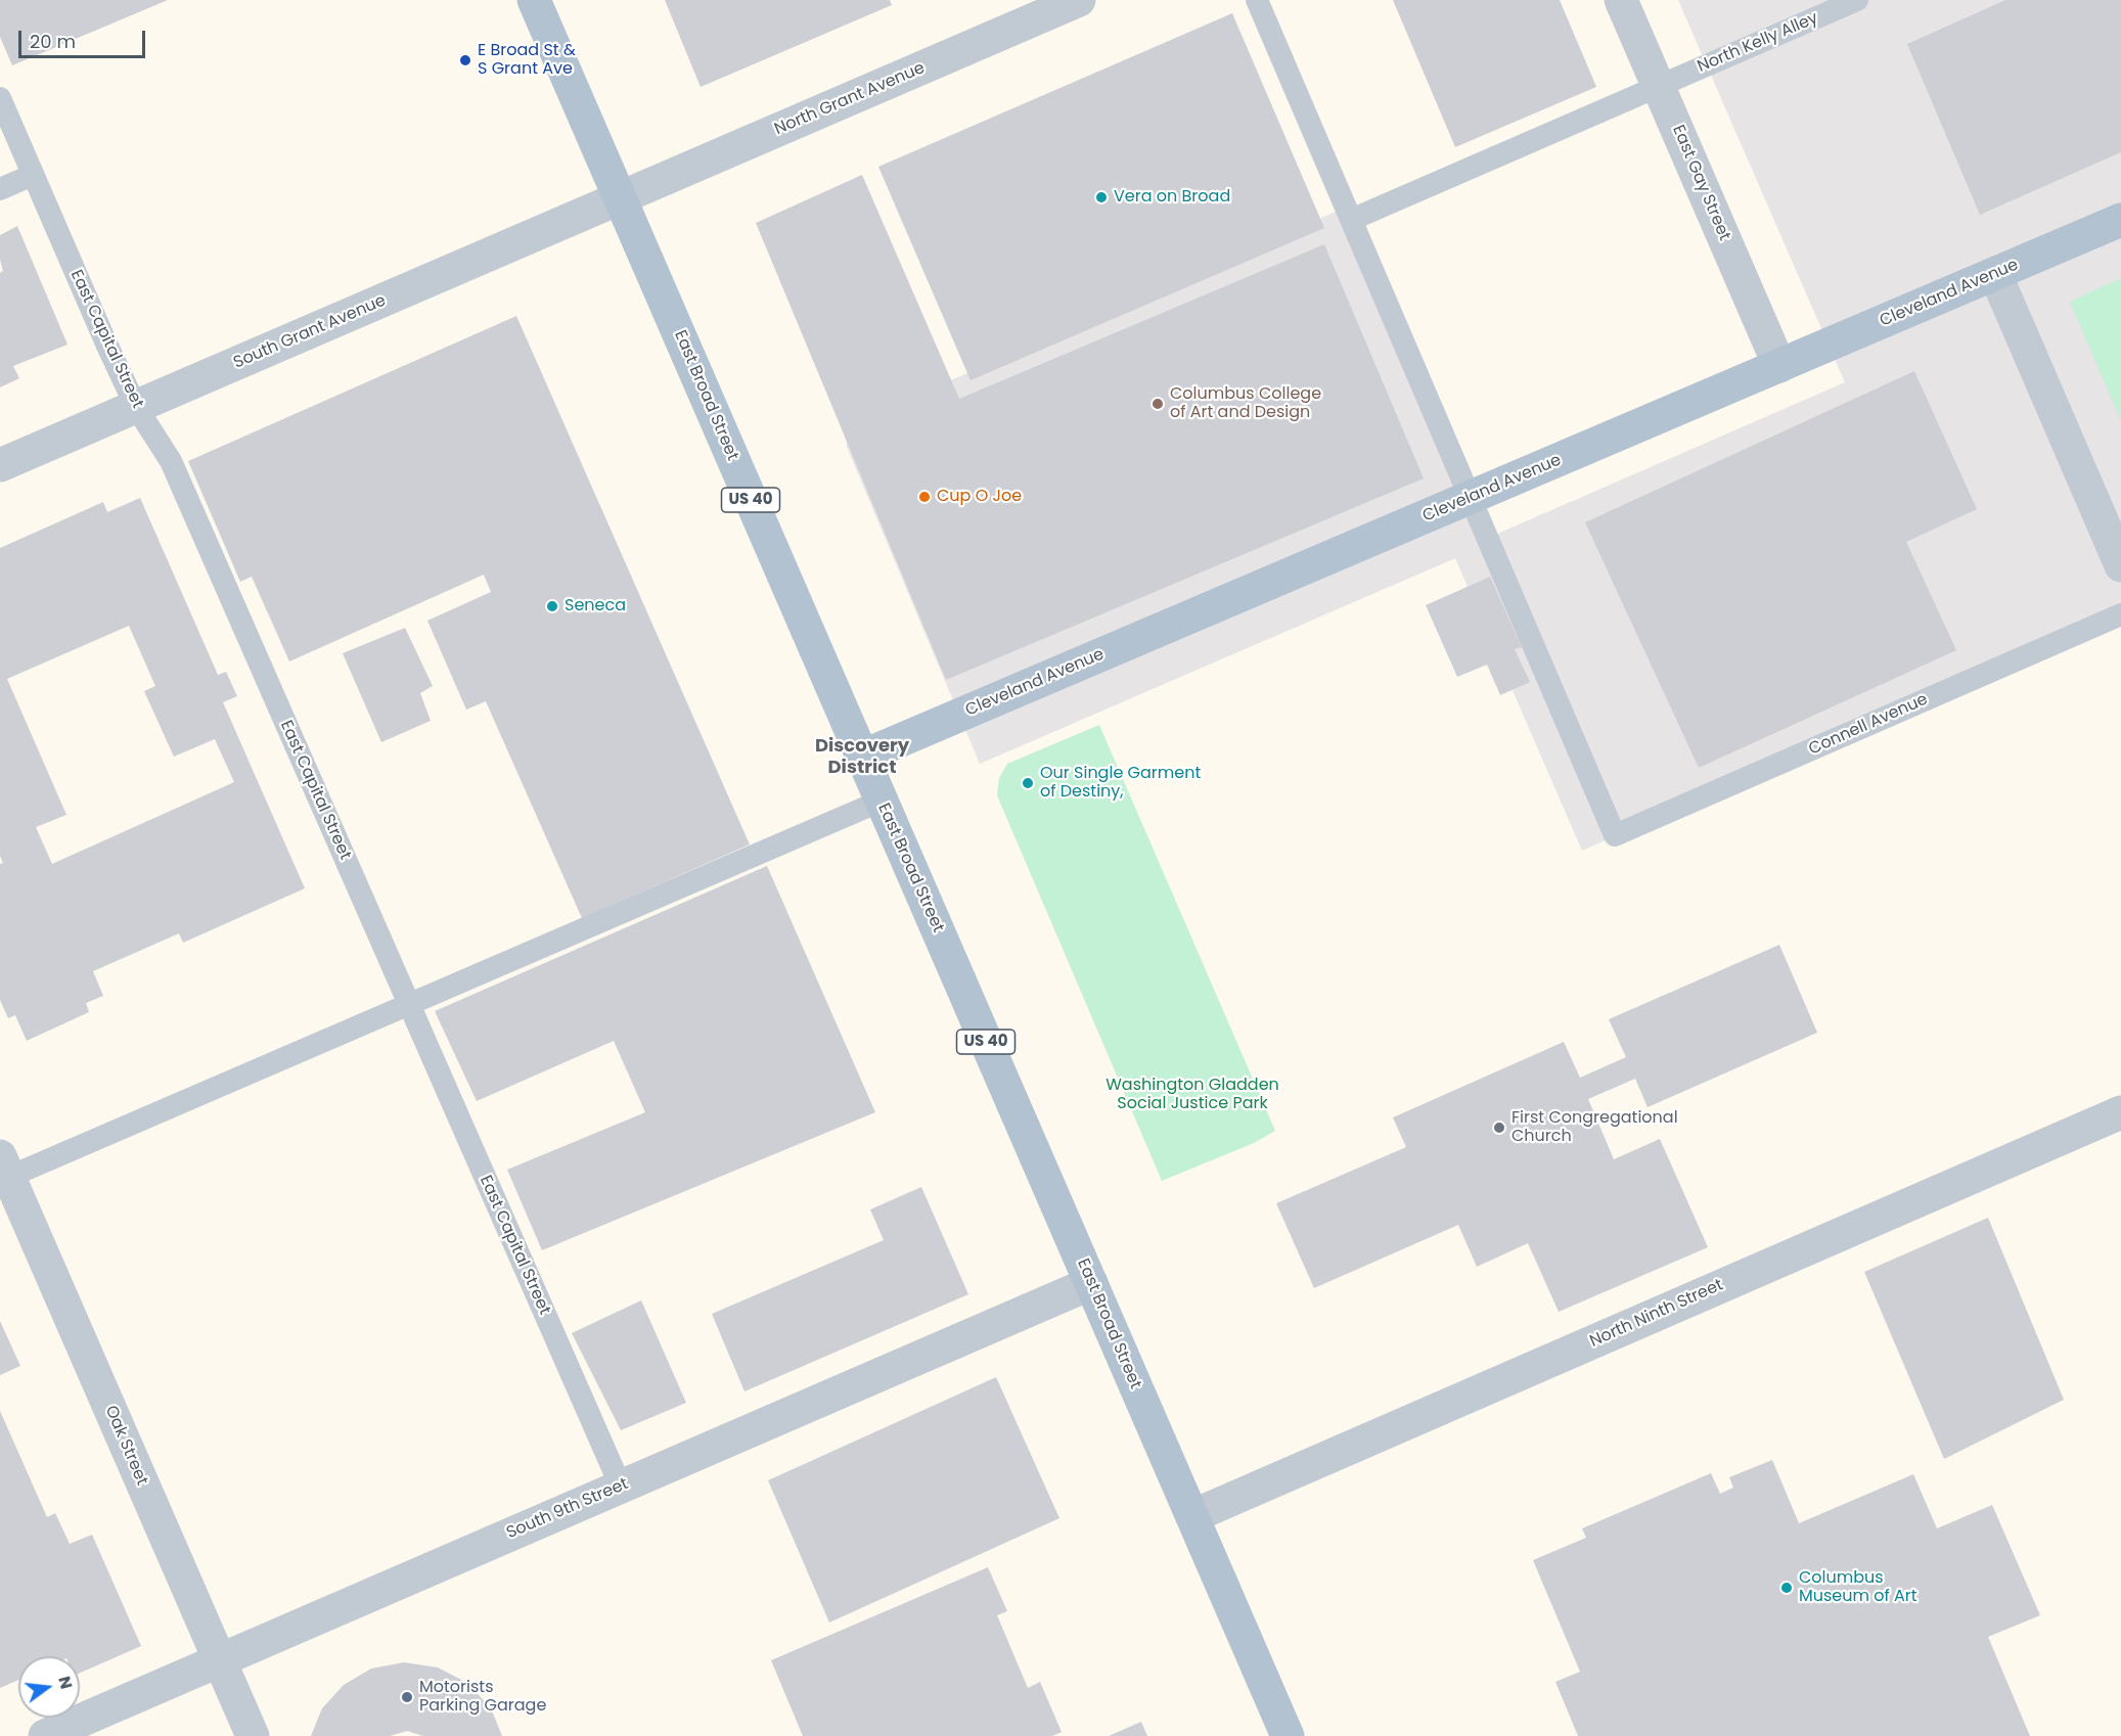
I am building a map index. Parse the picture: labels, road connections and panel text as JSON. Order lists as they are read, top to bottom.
{
  "streets": {
    "main road": ["Cleveland Avenue", "East Broad Street", "US 40"],
    "street": [
      "North Grant Avenue",
      "East Gay Street",
      "South Grant Avenue",
      "North Ninth Street",
      "Oak Street",
      "South 9th Street"
    ],
    "lane": ["North Kelly Alley", "East Capital Street", "Connell Avenue"]
  },
  "crossings": [
    ["North Kelly Alley", "East Gay Street"],
    ["North Grant Avenue", "South Grant Avenue"],
    ["North Grant Avenue", "East Broad Street"],
    ["East Gay Street", "Cleveland Avenue"],
    ["Cleveland Avenue", "East Broad Street"],
    ["Cleveland Avenue", "Connell Avenue"],
    ["South Grant Avenue", "East Capital Street"],
    ["South Grant Avenue", "East Broad Street"],
    ["East Capital Street", "South 9th Street"],
    ["East Broad Street", "North Ninth Street"],
    ["East Broad Street", "South 9th Street"],
    ["Oak Street", "South 9th Street"]
  ],
  "districts": ["Discovery District"],
  "parks": ["Washington Gladden Social Justice Park"],
  "places": [
    "E Broad St & S Grant Ave",
    "Vera on Broad",
    "Columbus College of Art and Design",
    "Cup O Joe",
    "Seneca",
    "Our Single Garment of Destiny,",
    "First Congregational Church",
    "Columbus Museum of Art",
    "Motorists Parking Garage"
  ],
  "scale_bar": "20 m",
  "north": "right"
}
